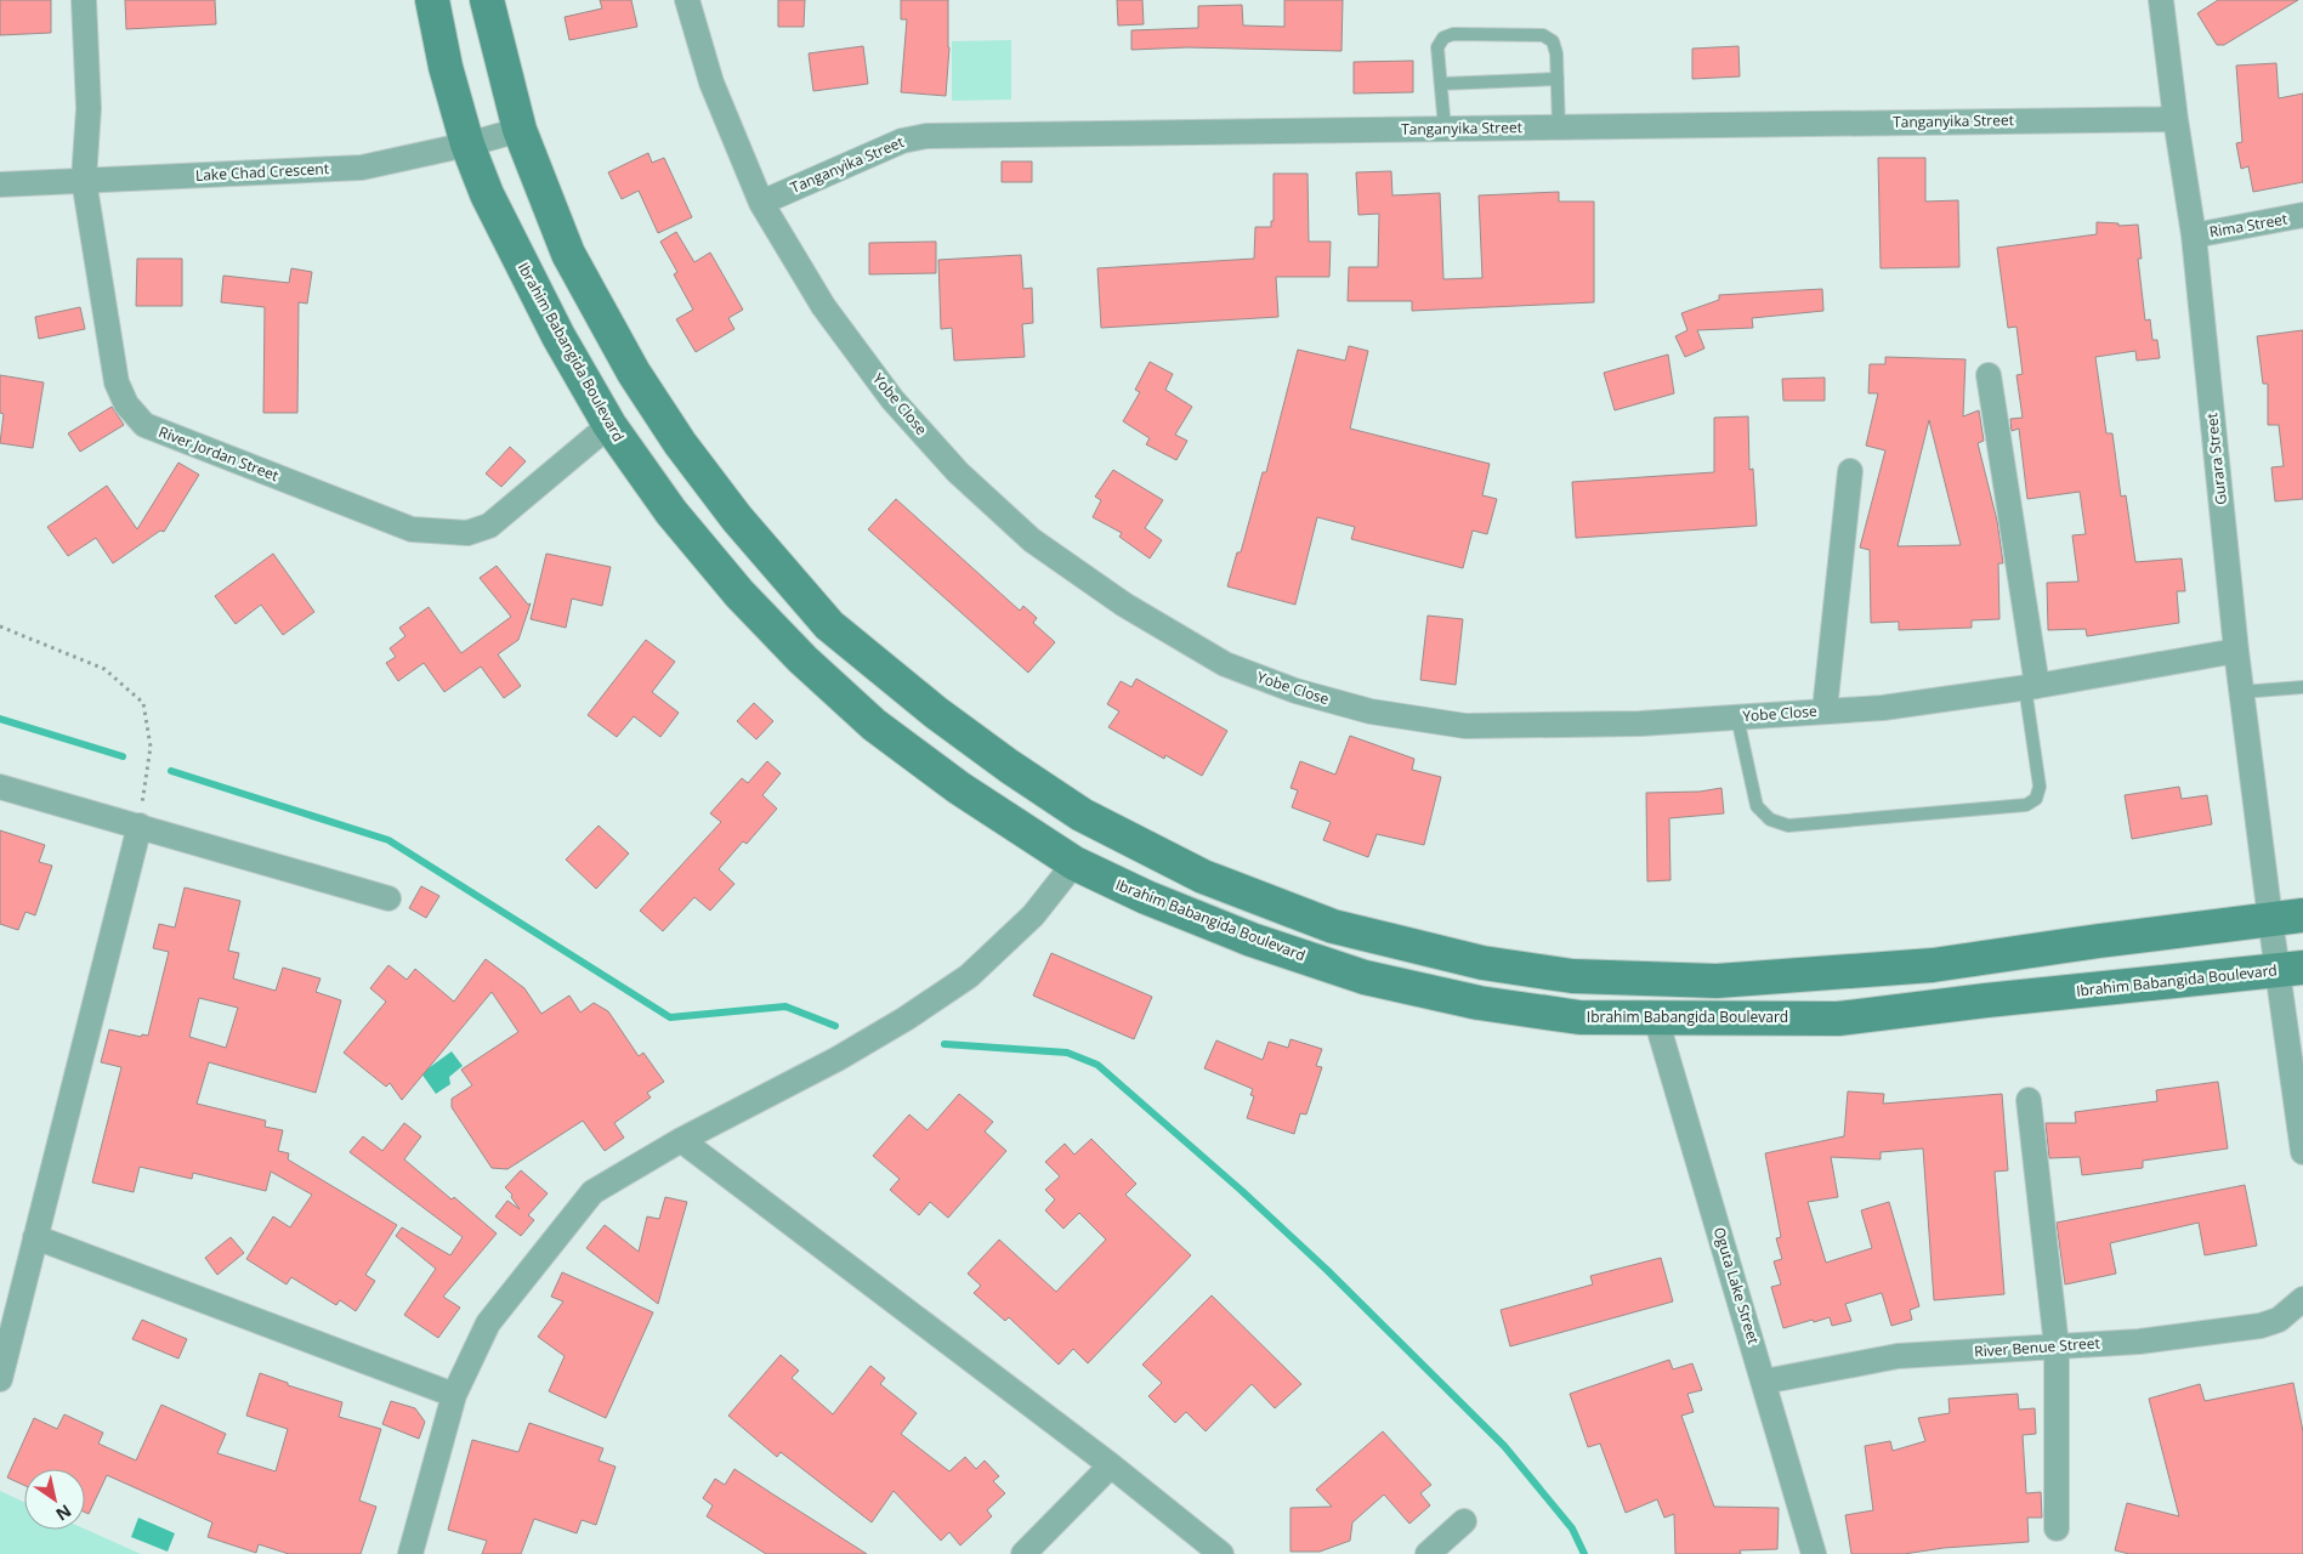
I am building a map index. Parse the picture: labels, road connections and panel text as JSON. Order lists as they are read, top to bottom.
{
  "streets": {
    "street": [
      "Tanganyika Street",
      "Lake Chad Crescent",
      "Rima Street",
      "Ibrahim Babangida Boulevard",
      "Yobe Close",
      "River Jordan Street",
      "Gurara Street",
      "Oguta Lake Street",
      "River Benue Street"
    ]
  },
  "crossings": [
    ["Tanganyika Street", "Yobe Close"],
    ["Tanganyika Street", "Gurara Street"],
    ["Lake Chad Crescent", "Ibrahim Babangida Boulevard"],
    ["Lake Chad Crescent", "River Jordan Street"],
    ["Rima Street", "Gurara Street"],
    ["Ibrahim Babangida Boulevard", "River Jordan Street"],
    ["Ibrahim Babangida Boulevard", "Gurara Street"],
    ["Ibrahim Babangida Boulevard", "Oguta Lake Street"],
    ["Yobe Close", "Gurara Street"],
    ["Oguta Lake Street", "River Benue Street"]
  ],
  "north": "bottom right"
}
